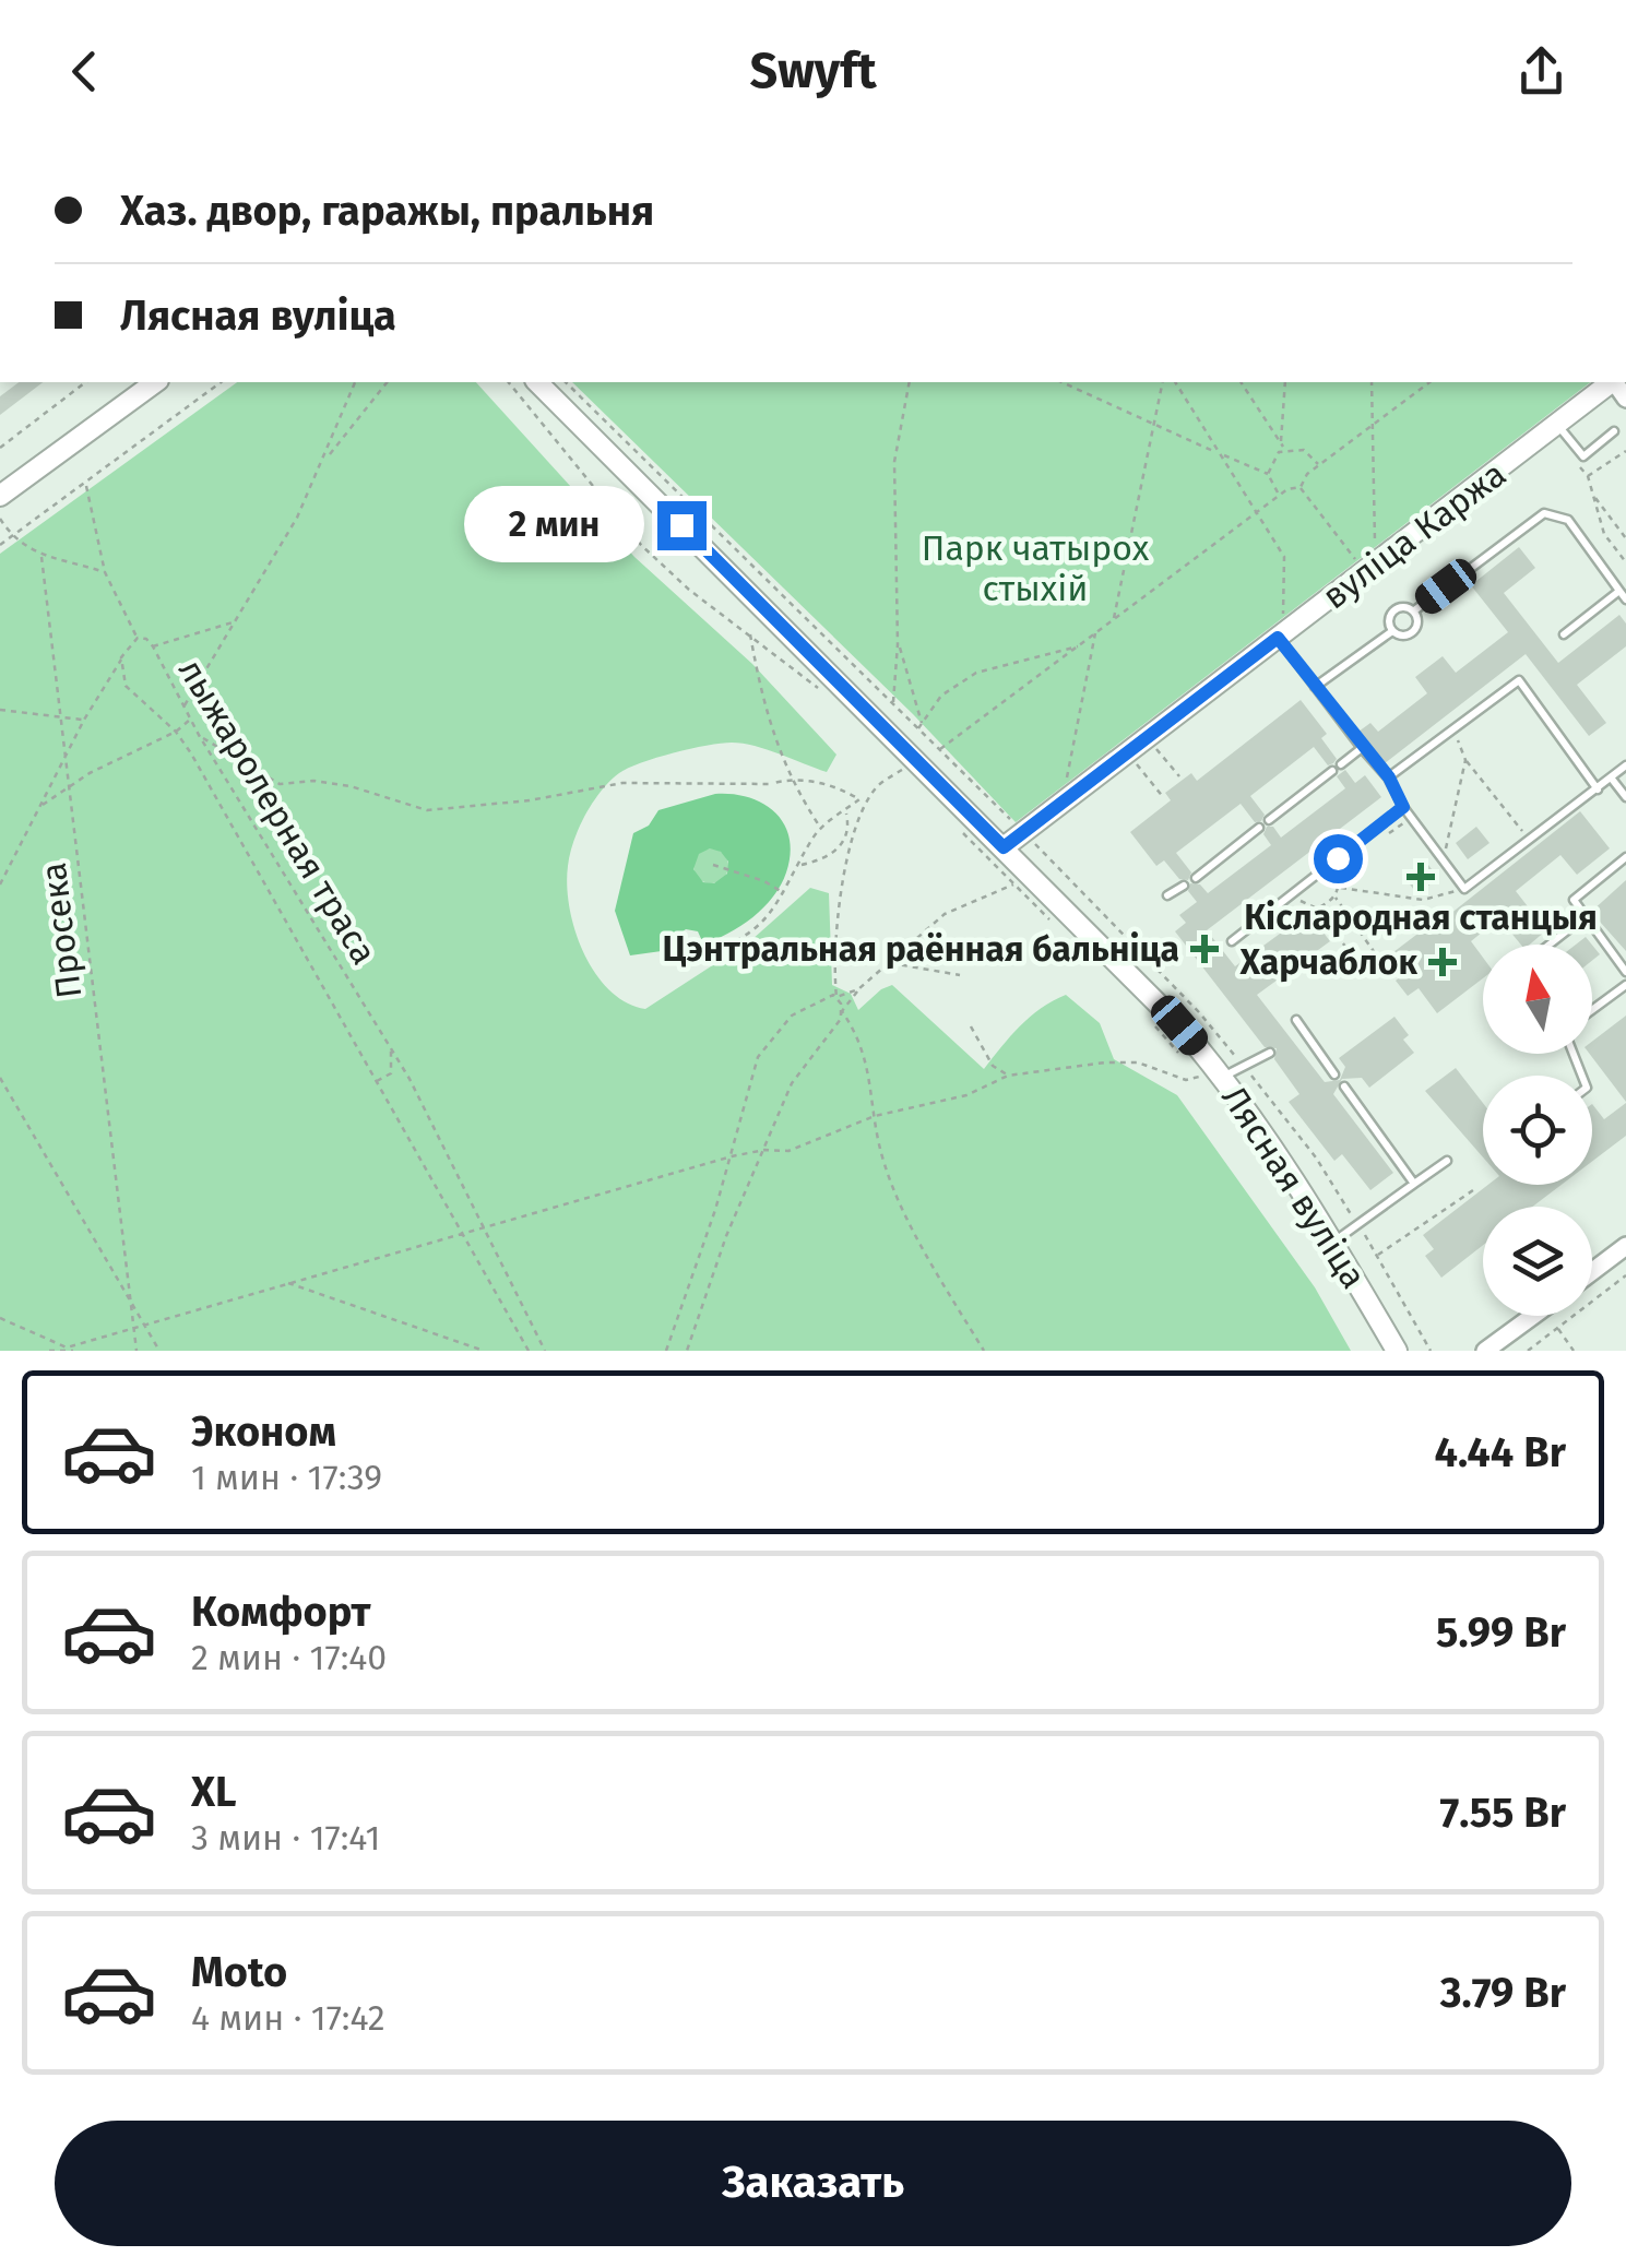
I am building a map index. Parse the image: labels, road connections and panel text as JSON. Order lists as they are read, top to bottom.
{
  "streets": {
    "main road": ["вуліца Каржа", "Лясная вуліца"],
    "path": ["лыжаролерная траса", "Просека"]
  },
  "crossings": [
    ["вуліца Каржа", "Лясная вуліца"]
  ],
  "parks": ["Парк чатырох стыхій"],
  "places": {
    "health": ["Кіслародная станцыя", "Цэнтральная раённая бальніца", "Харчаблок"]
  },
  "north": "top",
  "page": {
    "header": "Swyft",
    "banner": ["Хаз. двор, гаражы, пральня", "Лясная вуліца"],
    "bubble": "2 мин",
    "list": [
      {
        "name": "Эконом",
        "note": "1 мин · 17:39",
        "value": "4.44 Br"
      },
      {
        "name": "Комфорт",
        "note": "2 мин · 17:40",
        "value": "5.99 Br"
      },
      {
        "name": "XL",
        "note": "3 мин · 17:41",
        "value": "7.55 Br"
      },
      {
        "name": "Moto",
        "note": "4 мин · 17:42",
        "value": "3.79 Br"
      }
    ],
    "buttons": "Заказать"
  }
}
